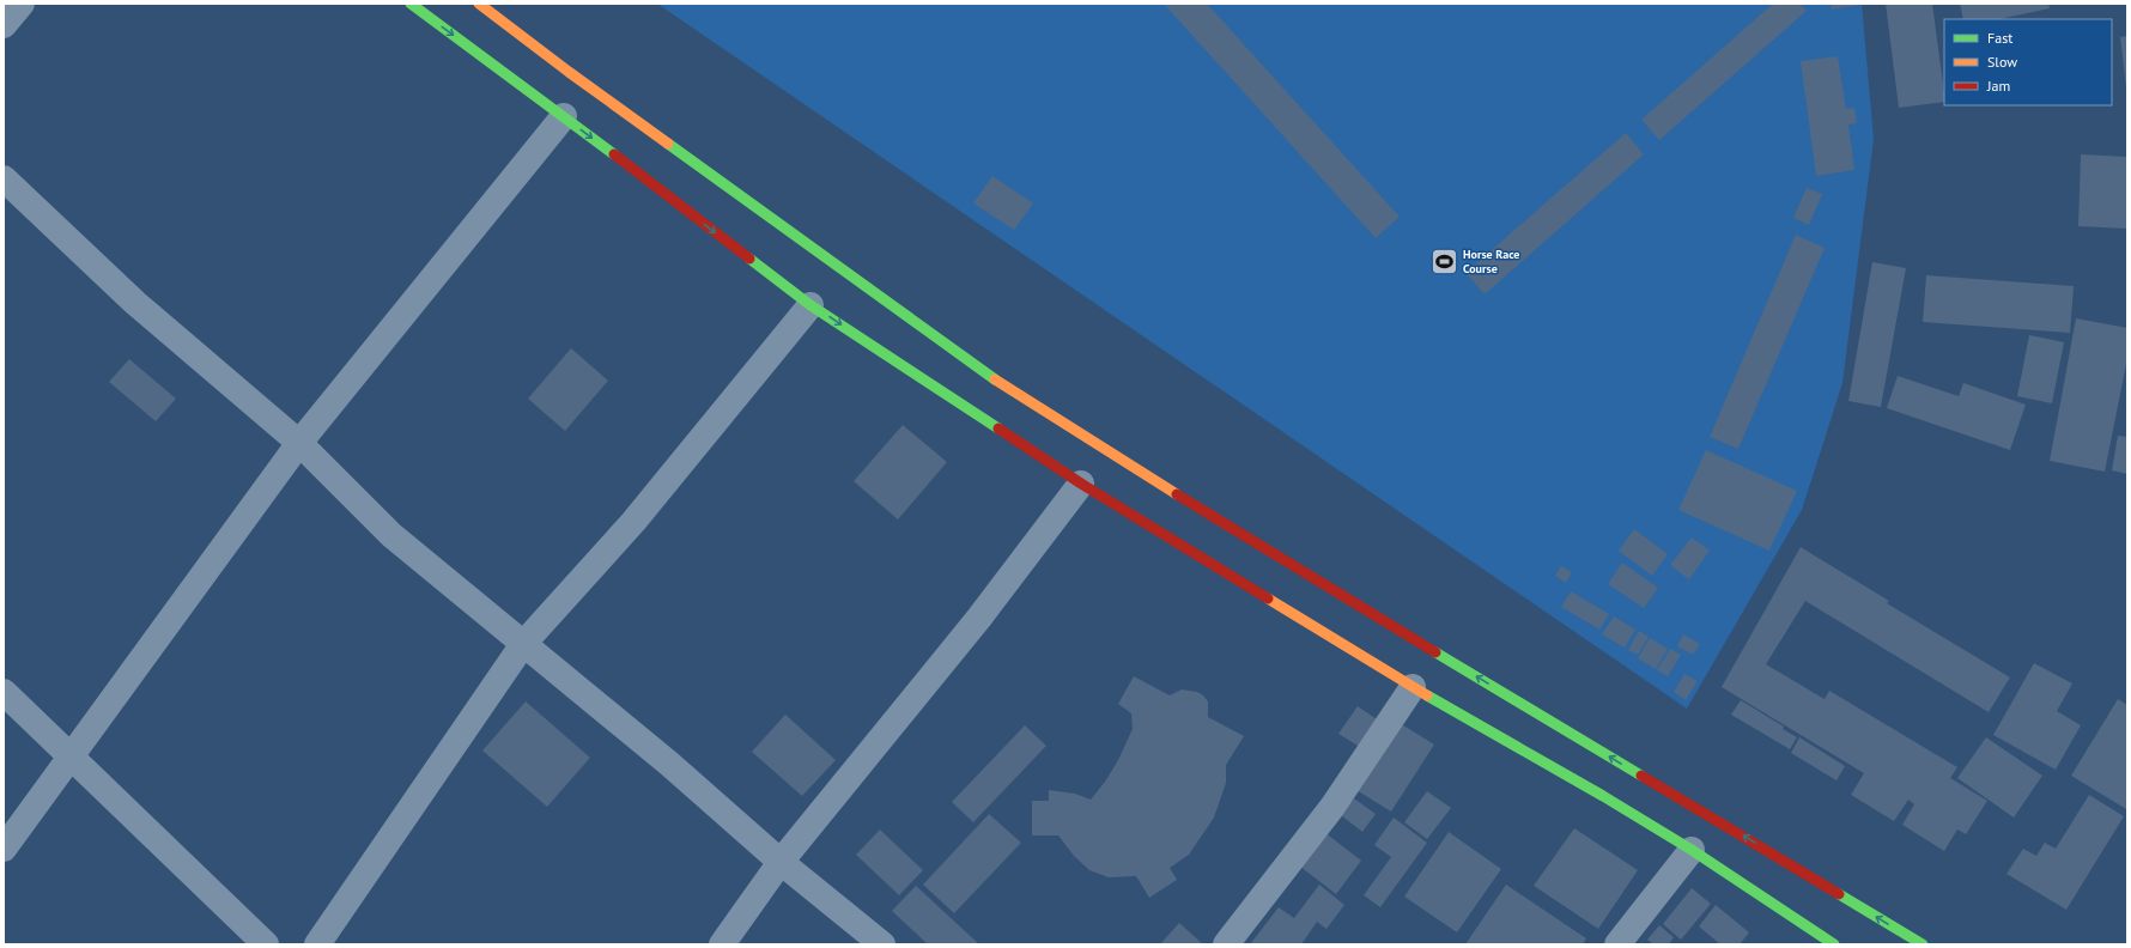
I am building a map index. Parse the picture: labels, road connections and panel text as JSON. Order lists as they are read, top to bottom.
{
  "places": {
    "sports": ["Horse Race Course"]
  },
  "legend": ["Fast", "Slow", "Jam"]
}
